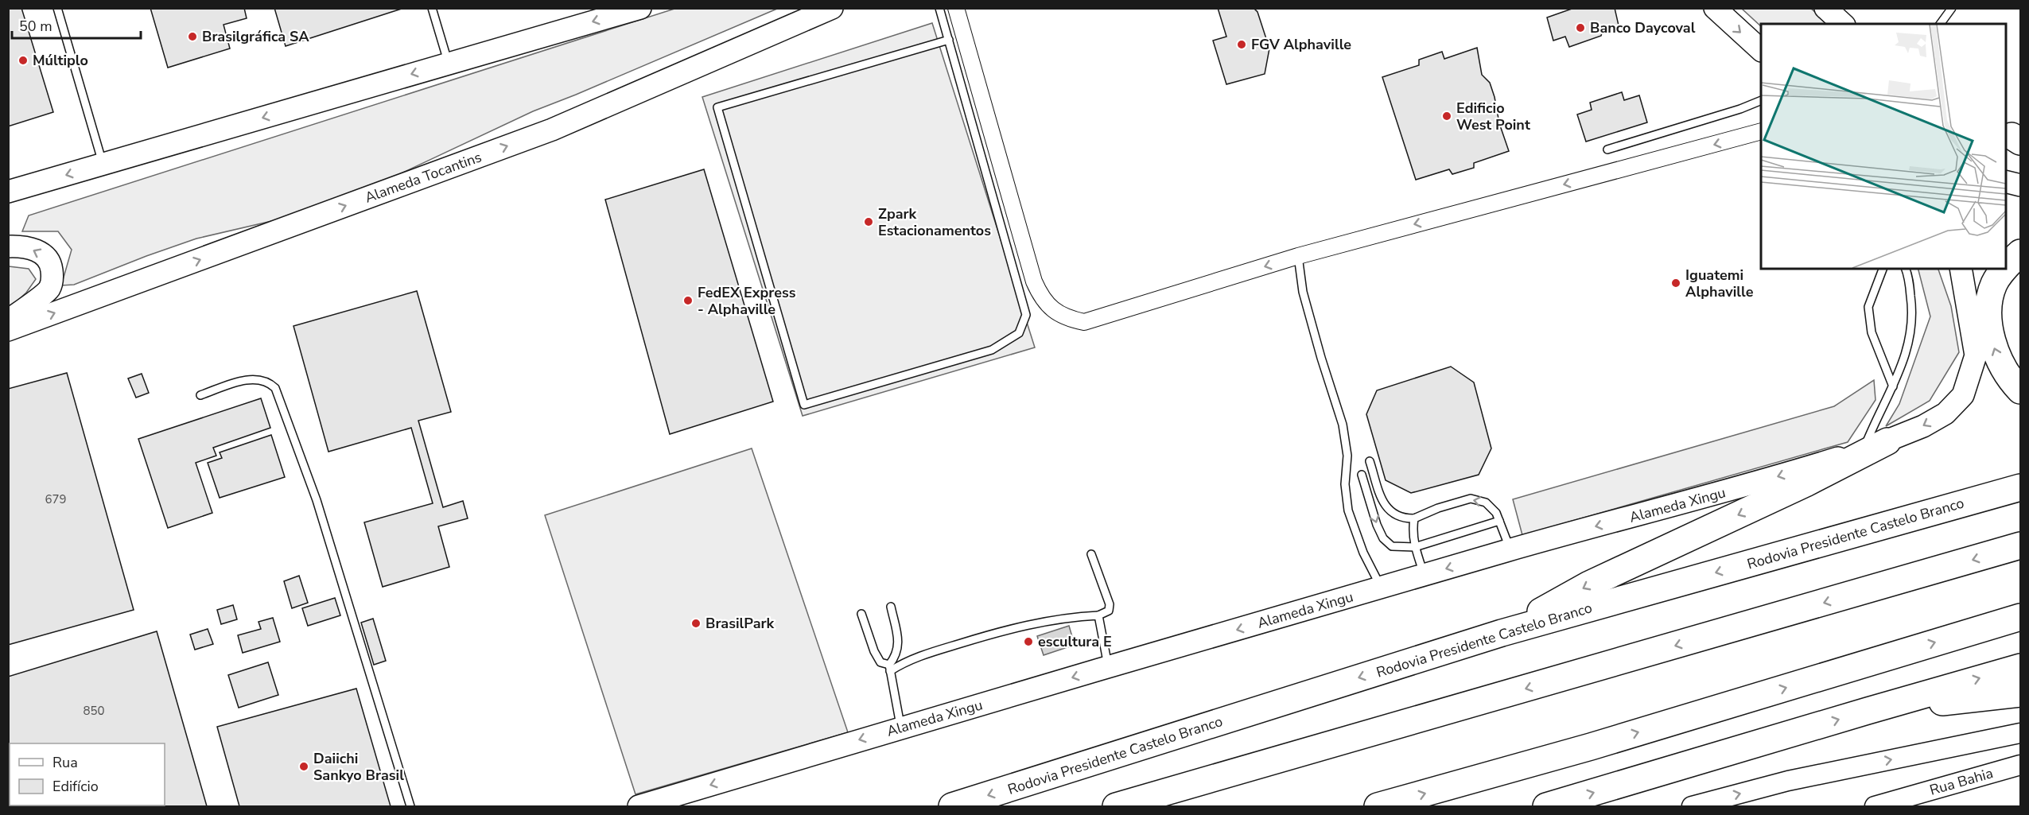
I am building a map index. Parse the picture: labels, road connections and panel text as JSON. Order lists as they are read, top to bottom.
{
  "streets": {
    "highway": ["Rodovia Presidente Castelo Branco"],
    "main road": ["Alameda Tocantins", "Alameda Xingu"],
    "street": ["Rua Bahia"]
  },
  "one_way": ["Alameda Xingu"],
  "places": [
    "Banco Daycoval",
    "Brasilgráfica SA",
    "FGV Alphaville",
    "Múltiplo",
    "Edificio West Point",
    "Zpark Estacionamentos",
    "Iguatemi Alphaville",
    "FedEX Express - Alphaville",
    "BrasilPark",
    "escultura E",
    "Daiichi Sankyo Brasil"
  ],
  "house_numbers": ["679", "850"],
  "legend": ["Rua", "Edifício"],
  "scale_bar": "50 m"
}
